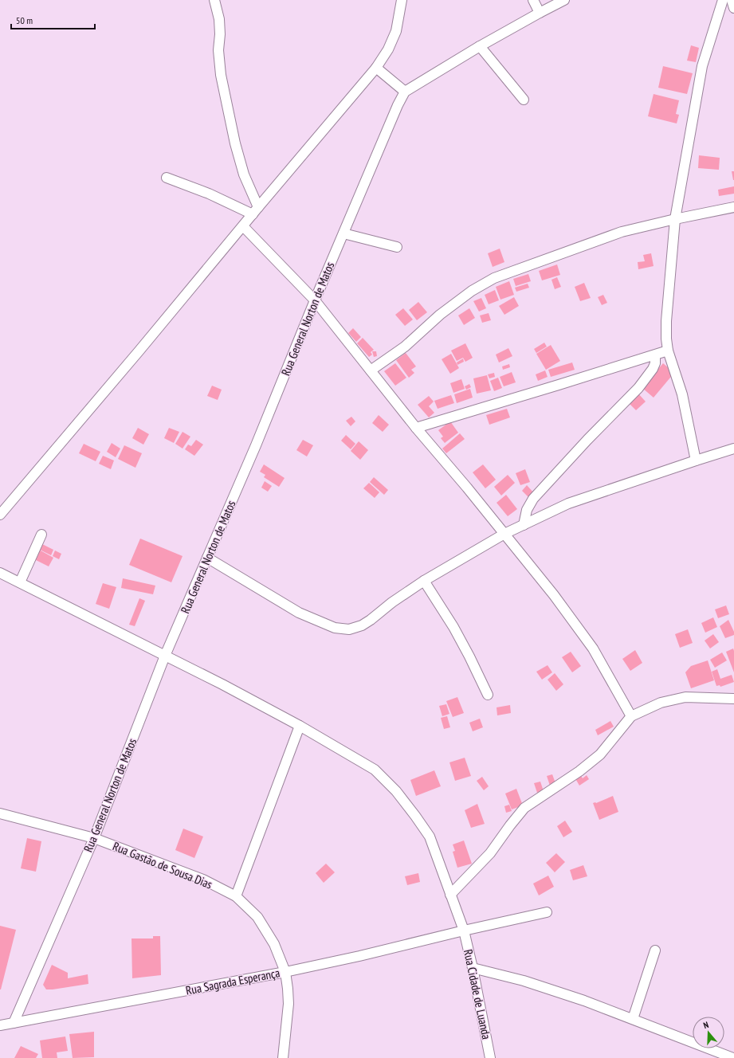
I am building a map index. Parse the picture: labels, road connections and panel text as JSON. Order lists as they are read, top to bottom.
{
  "streets": {
    "street": [
      "Rua General Norton de Matos",
      "Rua Gastão de Sousa Dias",
      "Rua Sagrada Esperança",
      "Rua Cidade de Luanda"
    ]
  },
  "crossings": [
    ["Rua General Norton de Matos", "Rua Gastão de Sousa Dias"],
    ["Rua General Norton de Matos", "Rua Sagrada Esperança"],
    ["Rua General Norton de Matos", "Rua Cidade de Luanda"],
    ["Rua Gastão de Sousa Dias", "Rua Sagrada Esperança"],
    ["Rua Sagrada Esperança", "Rua Cidade de Luanda"]
  ],
  "scale_bar": "50 m",
  "north": "top"
}
